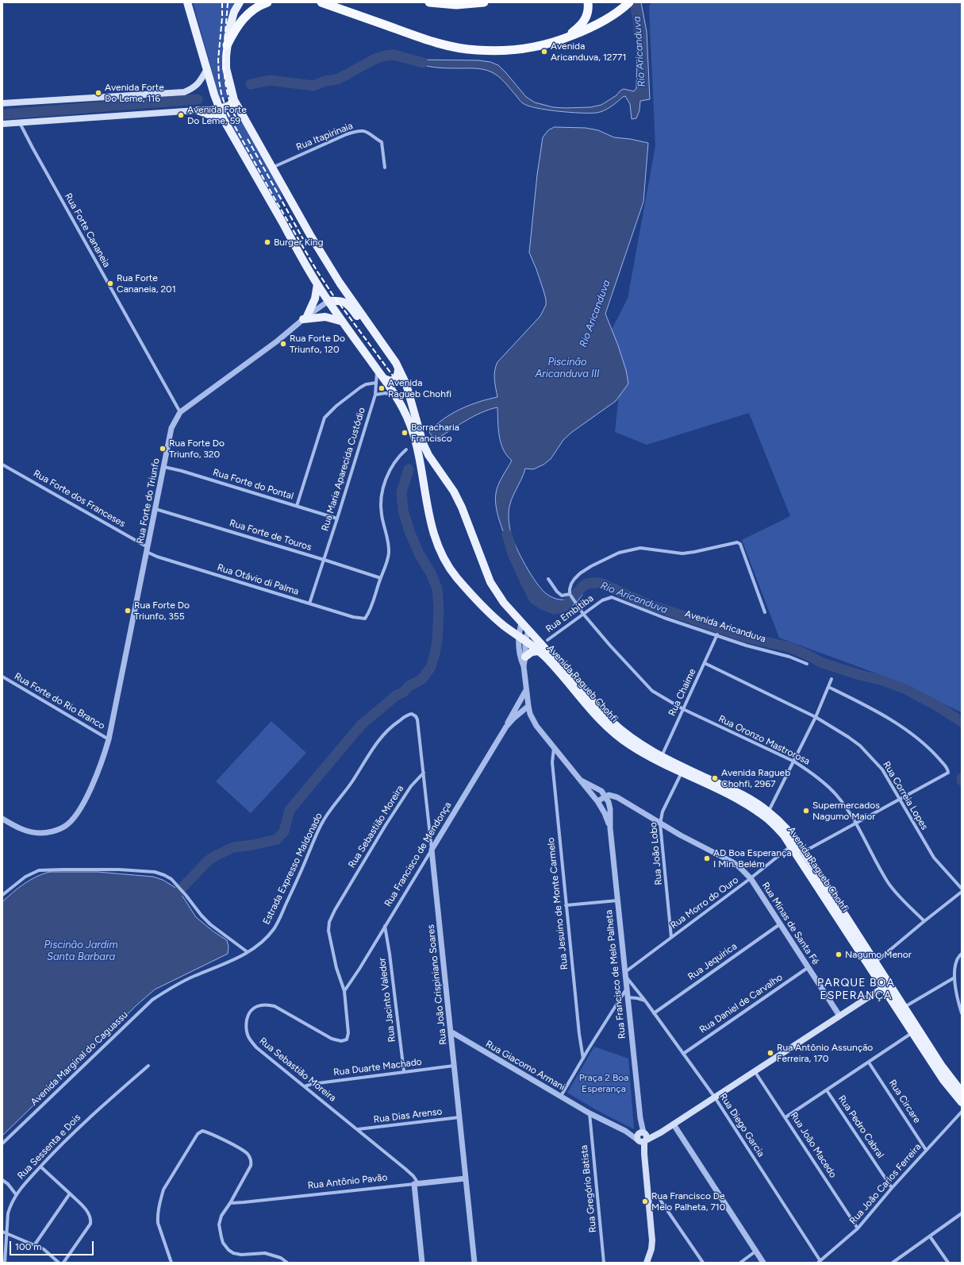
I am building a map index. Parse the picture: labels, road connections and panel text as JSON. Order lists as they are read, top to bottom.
{
  "streets": {
    "main road": ["Avenida Ragueb Chohfi", "Rua Francisco de Melo Palheta"],
    "street": [
      "Rua Itapirinaia",
      "Rua Forte Cananeia",
      "Rua Maria Aparecida Custódio",
      "Rua Forte do Pontal",
      "Rua Forte dos Franceses",
      "Rua Forte do Triunfo",
      "Rua Forte de Touros",
      "Rua Otávio di Palma",
      "Rua Embitiba",
      "Avenida Aricanduva",
      "Rua Chaime",
      "Rua Forte do Rio Branco",
      "Rua Oronzo Mastrorosa",
      "Rua Correia Lopes",
      "Rua Sebastião Moreira",
      "Rua João Lobo",
      "Rua Francisco de Mendonça",
      "Estrada Expresso Maldonado",
      "Rua Morro do Ouro",
      "Rua Jesuino de Monte Carmelo",
      "Rua Minas de Santa Fé",
      "Rua Jequirica",
      "Rua João Crispiniano Soares",
      "Rua Jacinto Valedor",
      "Rua Daniel de Carvalho",
      "Avenida Marginal do Caguassu",
      "Rua Giacomo Armani",
      "Rua Duarte Machado",
      "Rua Circare",
      "Rua Dias Arenso",
      "Rua Diego Garcia",
      "Rua Pedro Cabral",
      "Rua João Macedo",
      "Rua Sessenta e Dois",
      "Rua Antônio Pavão",
      "Rua João Carlos Ferreira",
      "Rua Gregório Batista"
    ]
  },
  "crossings": [
    ["Rua Itapirinaia", "Avenida Ragueb Chohfi"],
    ["Rua Forte Cananeia", "Rua Forte do Triunfo"],
    ["Rua Maria Aparecida Custódio", "Rua Forte do Pontal"],
    ["Rua Maria Aparecida Custódio", "Rua Forte de Touros"],
    ["Rua Maria Aparecida Custódio", "Rua Otávio di Palma"],
    ["Rua Maria Aparecida Custódio", "Avenida Ragueb Chohfi"],
    ["Rua Forte do Pontal", "Rua Forte do Triunfo"],
    ["Rua Forte dos Franceses", "Rua Forte do Triunfo"],
    ["Rua Forte dos Franceses", "Rua Otávio di Palma"],
    ["Rua Forte do Triunfo", "Rua Forte de Touros"],
    ["Rua Forte do Triunfo", "Rua Otávio di Palma"],
    ["Rua Forte do Triunfo", "Avenida Ragueb Chohfi"],
    ["Rua Forte do Triunfo", "Rua Forte do Rio Branco"],
    ["Rua Forte de Touros", "Rua Otávio di Palma"],
    ["Rua Embitiba", "Avenida Aricanduva"],
    ["Rua Embitiba", "Rua Oronzo Mastrorosa"],
    ["Avenida Aricanduva", "Rua Chaime"],
    ["Avenida Ragueb Chohfi", "Rua Chaime"],
    ["Avenida Ragueb Chohfi", "Rua João Lobo"],
    ["Avenida Ragueb Chohfi", "Rua Morro do Ouro"],
    ["Avenida Ragueb Chohfi", "Rua Francisco de Melo Palheta"],
    ["Rua Chaime", "Rua Oronzo Mastrorosa"],
    ["Rua Chaime", "Rua Correia Lopes"],
    ["Rua Sebastião Moreira", "Rua Francisco de Mendonça"],
    ["Rua Sebastião Moreira", "Rua João Crispiniano Soares"],
    ["Rua Sebastião Moreira", "Rua Duarte Machado"],
    ["Rua Sebastião Moreira", "Rua Dias Arenso"],
    ["Rua Sebastião Moreira", "Rua Antônio Pavão"],
    ["Rua João Lobo", "Rua Morro do Ouro"],
    ["Rua João Lobo", "Rua Minas de Santa Fé"],
    ["Rua Francisco de Mendonça", "Rua Francisco de Melo Palheta"],
    ["Rua Francisco de Mendonça", "Rua João Crispiniano Soares"],
    ["Rua Francisco de Mendonça", "Rua Jacinto Valedor"],
    ["Estrada Expresso Maldonado", "Rua João Crispiniano Soares"],
    ["Estrada Expresso Maldonado", "Avenida Marginal do Caguassu"],
    ["Rua Morro do Ouro", "Rua Minas de Santa Fé"],
    ["Rua Morro do Ouro", "Rua Francisco de Melo Palheta"],
    ["Rua Morro do Ouro", "Rua Diego Garcia"],
    ["Rua Jesuino de Monte Carmelo", "Rua Francisco de Melo Palheta"],
    ["Rua Minas de Santa Fé", "Rua Jequirica"],
    ["Rua Minas de Santa Fé", "Rua Francisco de Melo Palheta"],
    ["Rua Minas de Santa Fé", "Rua Daniel de Carvalho"],
    ["Rua Jequirica", "Rua Diego Garcia"],
    ["Rua Francisco de Melo Palheta", "Rua Giacomo Armani"],
    ["Rua Francisco de Melo Palheta", "Rua Diego Garcia"],
    ["Rua João Crispiniano Soares", "Rua Giacomo Armani"],
    ["Rua João Crispiniano Soares", "Rua Duarte Machado"],
    ["Rua João Crispiniano Soares", "Rua Dias Arenso"],
    ["Rua João Crispiniano Soares", "Rua Antônio Pavão"],
    ["Rua Jacinto Valedor", "Rua Duarte Machado"],
    ["Rua Daniel de Carvalho", "Rua Diego Garcia"],
    ["Rua Giacomo Armani", "Rua Gregório Batista"],
    ["Rua Circare", "Rua João Carlos Ferreira"],
    ["Rua Diego Garcia", "Rua João Carlos Ferreira"],
    ["Rua Pedro Cabral", "Rua João Carlos Ferreira"],
    ["Rua João Macedo", "Rua João Carlos Ferreira"]
  ],
  "districts": ["PARQUE BOA ESPERANÇA"],
  "water": ["Rio Aricanduva", "Piscinão Aricanduva III", "Piscinão Jardim Santa Barbara"],
  "parks": ["Praça 2 Boa Esperança"],
  "places": [
    "Avenida Aricanduva, 12771",
    "Avenida Forte Do Leme, 116",
    "Avenida Forte Do Leme, 59",
    "Burger King",
    "Rua Forte Cananeia, 201",
    "Rua Forte Do Triunfo, 120",
    "Avenida Ragueb Chohfi",
    "Borracharia Francisco",
    "Rua Forte Do Triunfo, 320",
    "Rua Forte Do Triunfo, 355",
    "Avenida Ragueb Chohfi, 2967",
    "Supermercados Nagumo Maior",
    "AD Boa Esperança I Min. Belém",
    "Nagumo Menor",
    "Rua Antônio Assunção Ferreira, 170",
    "Rua Francisco De Melo Palheta, 710"
  ],
  "scale_bar": "100 m"
}
